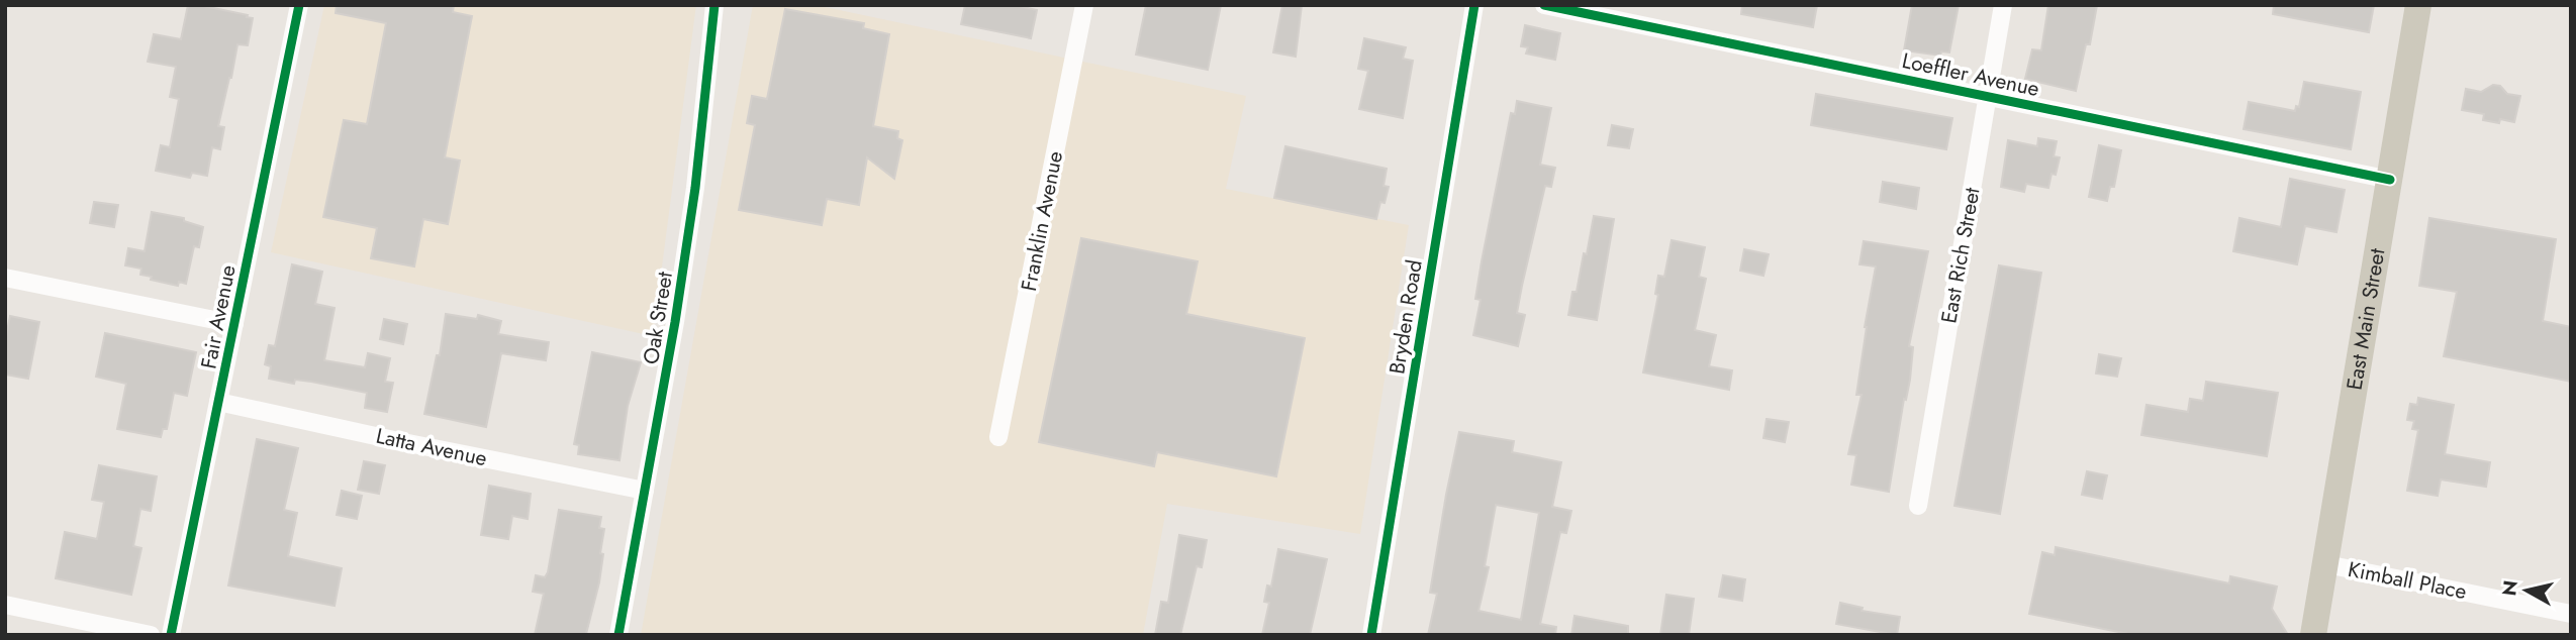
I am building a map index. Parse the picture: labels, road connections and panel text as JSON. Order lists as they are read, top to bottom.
{
  "streets": {
    "main road": ["East Main Street"],
    "street": [
      "Loeffler Avenue",
      "Franklin Avenue",
      "East Rich Street",
      "Fair Avenue",
      "Bryden Road",
      "Oak Street",
      "Latta Avenue",
      "Kimball Place"
    ]
  },
  "crossings": [
    ["Loeffler Avenue", "East Rich Street"],
    ["Loeffler Avenue", "East Main Street"],
    ["Fair Avenue", "Latta Avenue"],
    ["Oak Street", "Latta Avenue"],
    ["East Main Street", "Kimball Place"]
  ],
  "north": "left"
}
